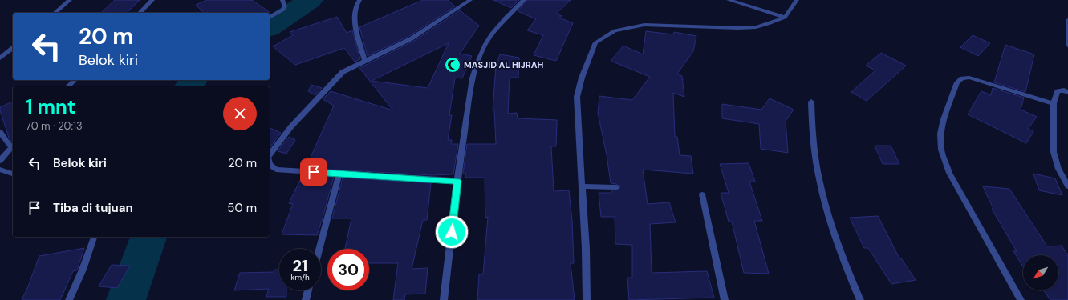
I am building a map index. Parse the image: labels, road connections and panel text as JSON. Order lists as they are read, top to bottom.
{
  "places": {
    "mosque": ["MASJID AL HIJRAH"]
  },
  "north": "bottom left",
  "page": {
    "turn": ["20 m", "Belok kiri"],
    "heading": ["1 mnt", "70 m · 20:13"],
    "list": [
      {
        "name": "Belok kiri",
        "value": "20 m"
      },
      {
        "name": "Tiba di tujuan",
        "value": "50 m"
      }
    ],
    "speed": "21 km/h",
    "limit": "30"
  }
}
